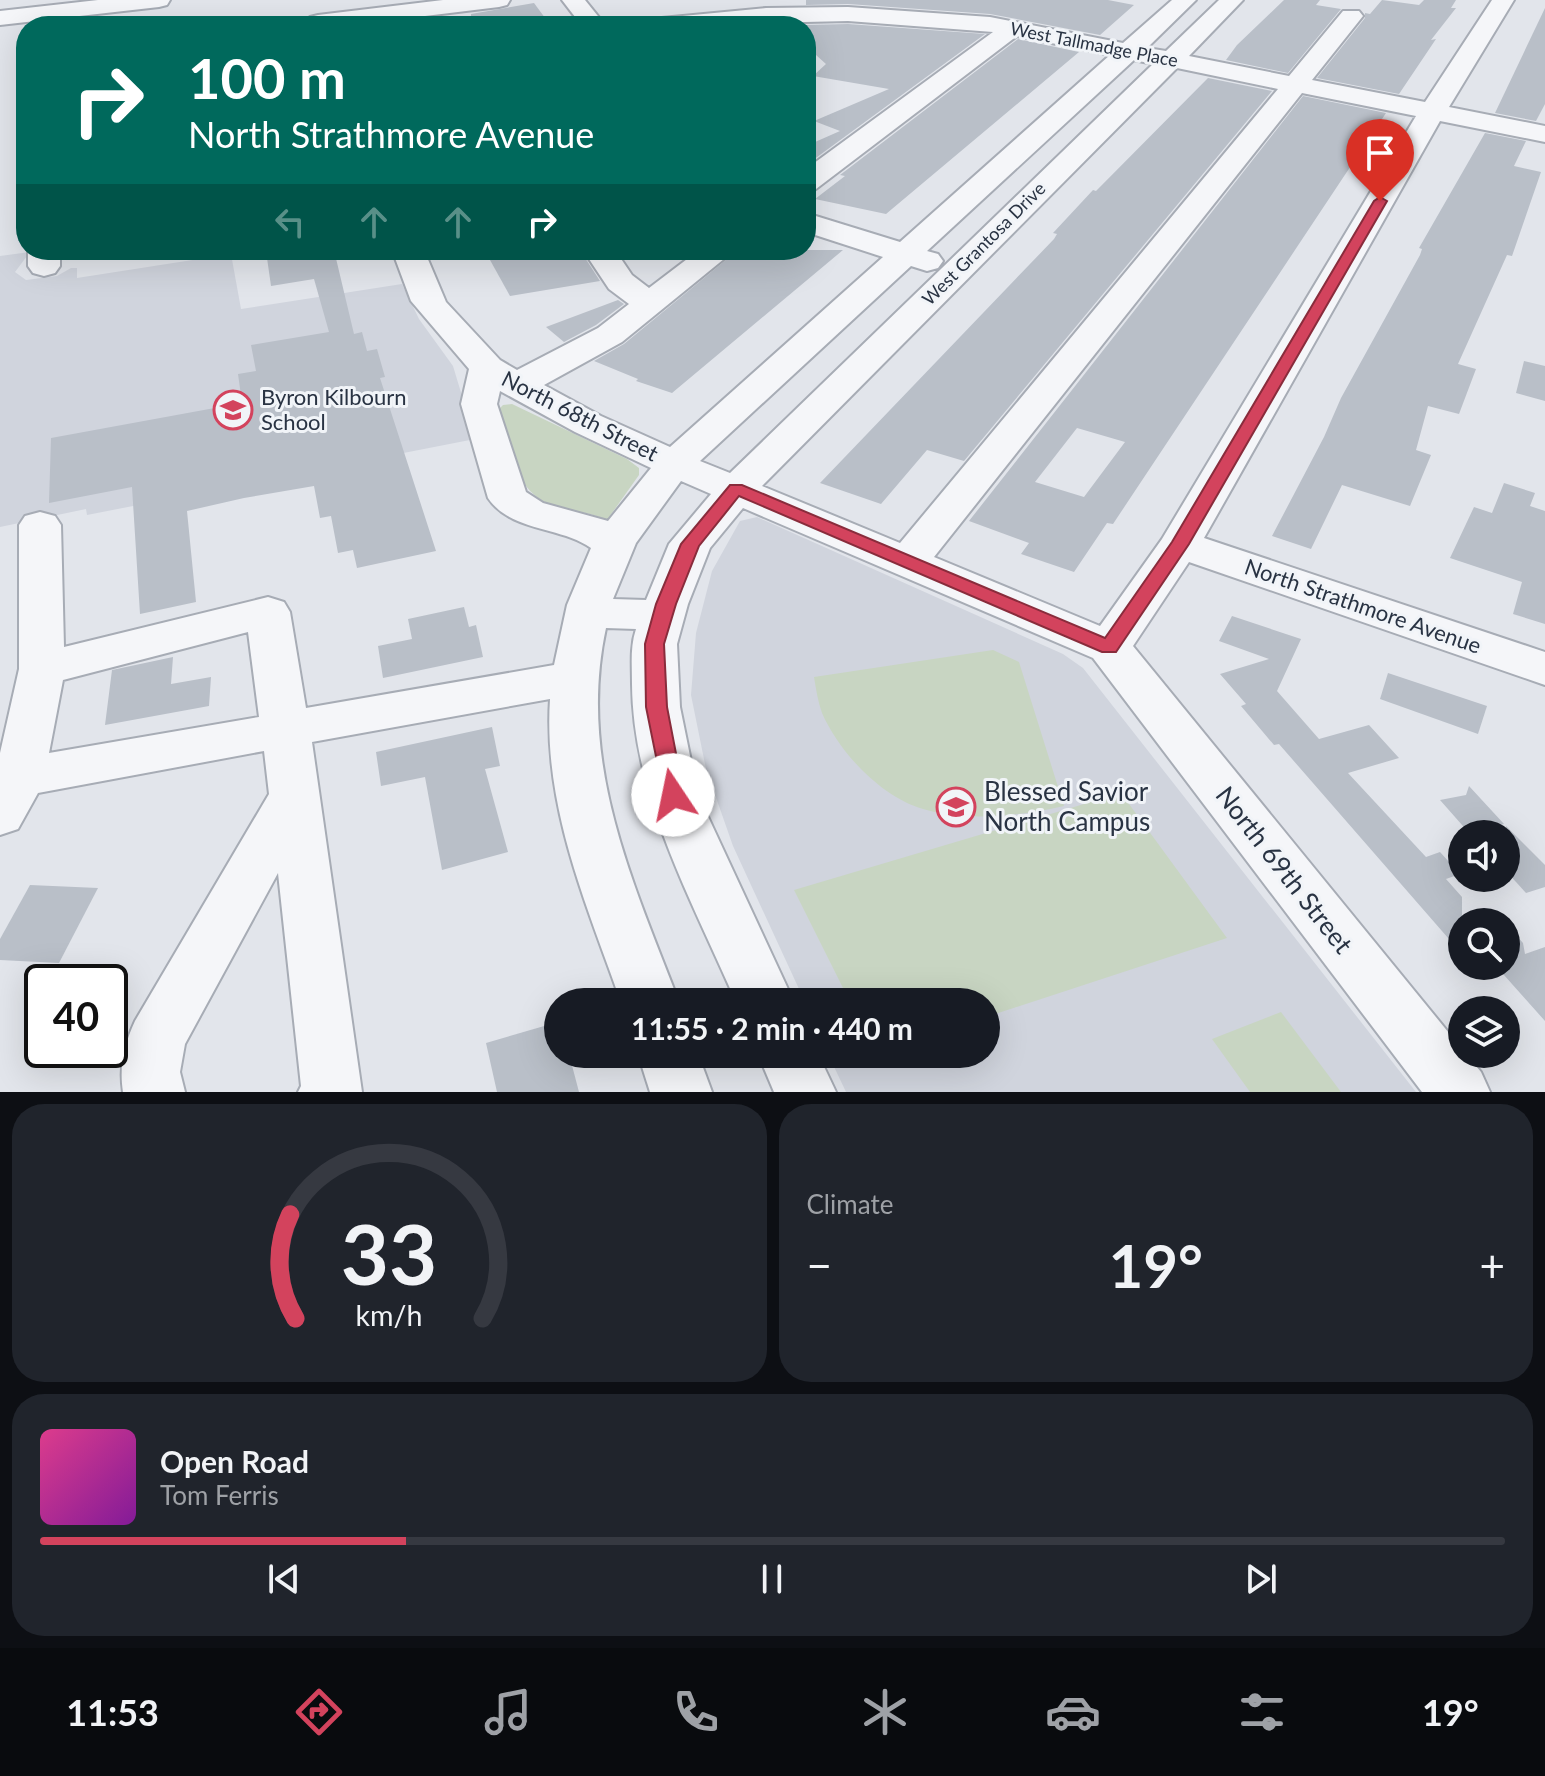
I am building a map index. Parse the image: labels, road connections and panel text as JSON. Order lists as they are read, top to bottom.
{
  "streets": {
    "street": [
      "West Tallmadge Place",
      "West Grantosa Drive",
      "North 68th Street",
      "North Strathmore Avenue",
      "North 69th Street"
    ]
  },
  "crossings": [
    ["West Tallmadge Place", "West Grantosa Drive"],
    ["West Grantosa Drive", "North 68th Street"]
  ],
  "places": {
    "school or university": ["Byron Kilbourn School", "Blessed Savior North Campus"]
  },
  "page": {
    "turn": ["100 m", "North Strathmore Avenue"],
    "limit": "40",
    "trip": "11:55 · 2 min · 440 m",
    "tile": "Climate",
    "heat": ["−", "19°", "+"],
    "song": ["Open Road", "Tom Ferris"],
    "tabs": ["11:53", "19°"],
    "gauge": ["33", "km/h"]
  }
}
